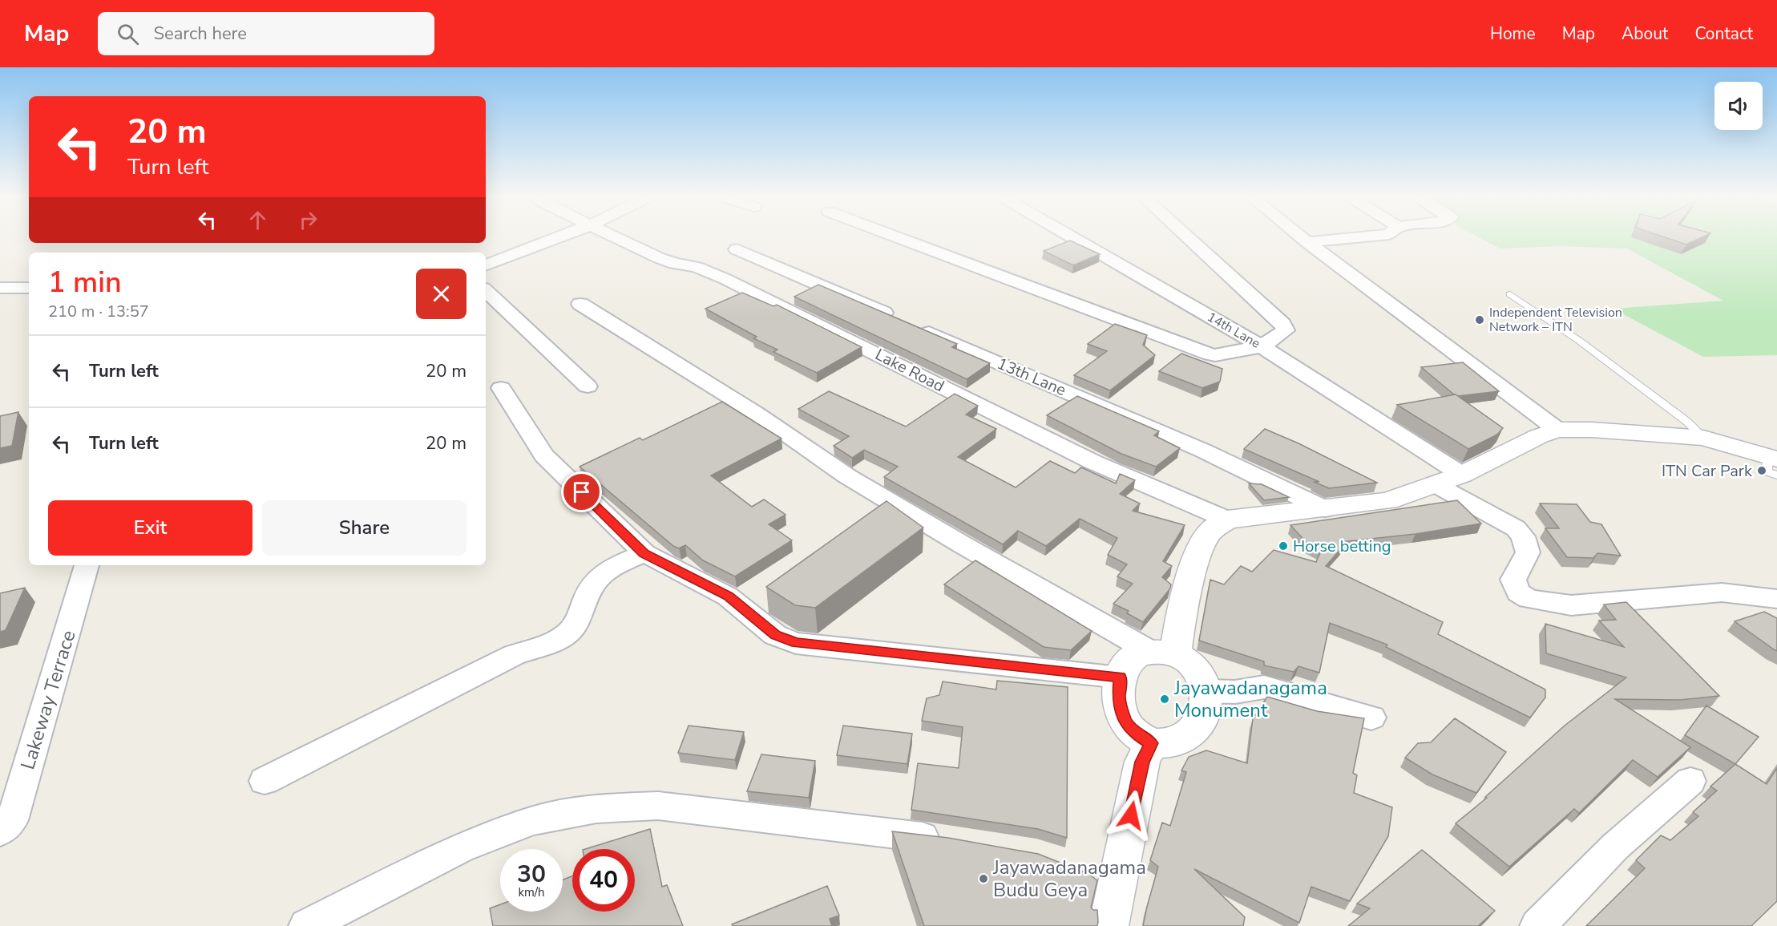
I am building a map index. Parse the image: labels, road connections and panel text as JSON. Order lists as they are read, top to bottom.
{
  "streets": {
    "street": [
      "14th Lane",
      "Lake Road",
      "13th Lane",
      "Lakeway Terrace"
    ]
  },
  "places": [
    "Independent Television Network – ITN",
    "ITN Car Park",
    "Horse betting",
    "Jayawadanagama Monument",
    "Jayawadanagama Budu Geya"
  ],
  "page": {
    "header": "Map",
    "search": "Search here",
    "nav": [
      "Home",
      "Map",
      "About",
      "Contact"
    ],
    "turn": ["20 m", "Turn left"],
    "heading": ["1 min", "210 m · 13:57"],
    "list": [
      {
        "name": "Turn left",
        "value": "20 m"
      },
      {
        "name": "Turn left",
        "value": "20 m"
      }
    ],
    "buttons": ["Exit", "Share"],
    "speed": "30 km/h",
    "limit": "40"
  }
}
